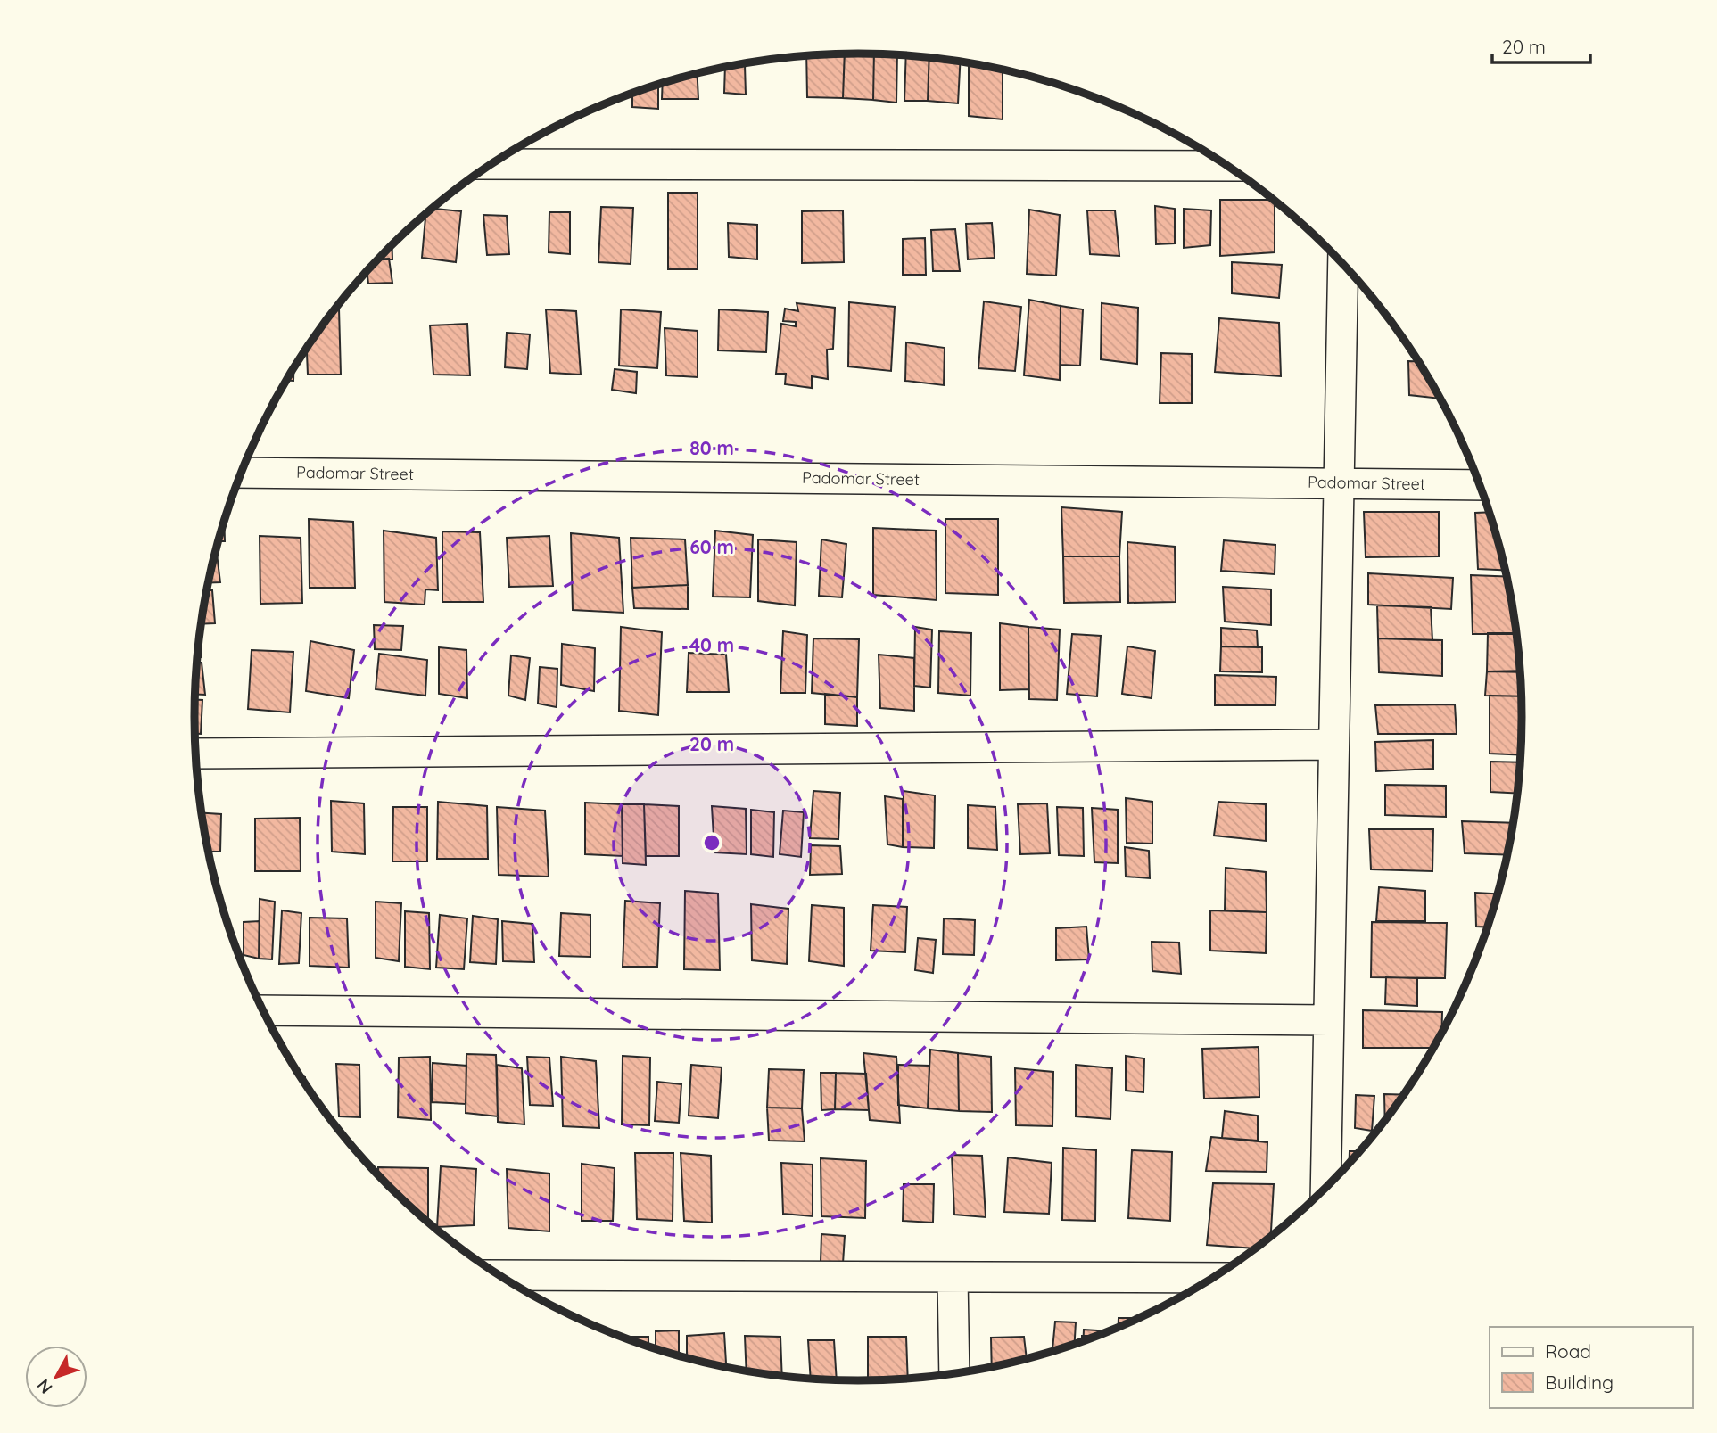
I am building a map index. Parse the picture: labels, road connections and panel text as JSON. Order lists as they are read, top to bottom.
{
  "streets": {
    "street": ["Padomar Street"]
  },
  "legend": ["Road", "Building"],
  "scale_bar": "20 m",
  "north": "bottom left",
  "rings": [
    "80 m",
    "60 m",
    "40 m",
    "20 m"
  ]
}
